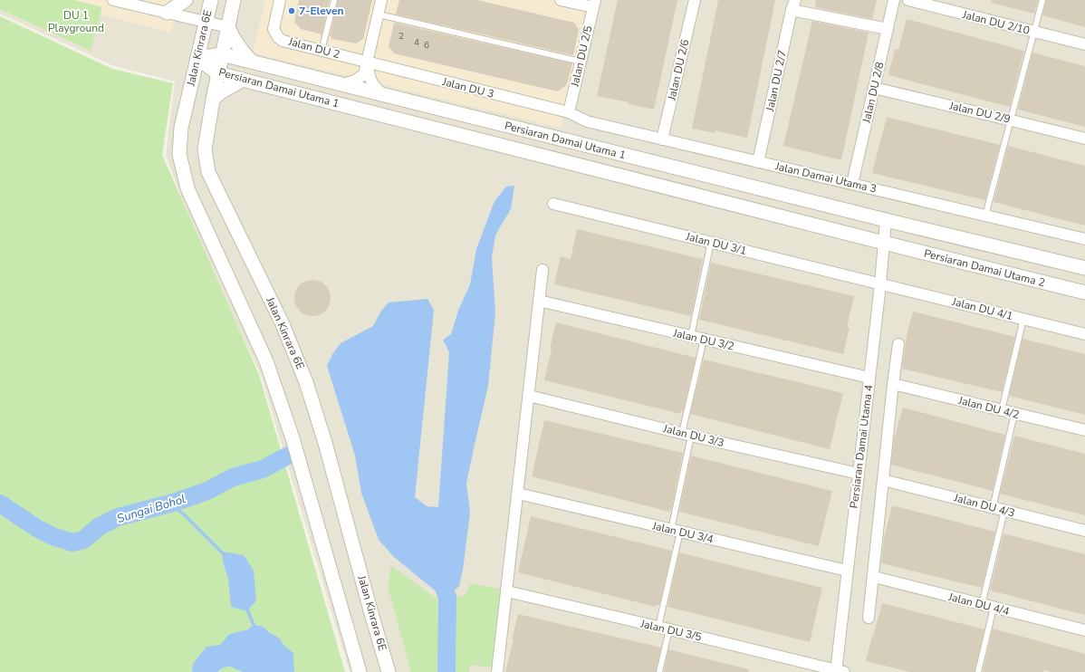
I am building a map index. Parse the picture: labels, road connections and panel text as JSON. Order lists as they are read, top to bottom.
{
  "streets": {
    "street": [
      "Jalan DU 2/10",
      "Jalan Kinrara 6E",
      "Jalan DU 2",
      "Jalan DU 2/5",
      "Jalan DU 2/6",
      "Jalan DU 2/7",
      "Persiaran Damai Utama 1",
      "Jalan DU 3",
      "Jalan DU 2/8",
      "Jalan DU 2/9",
      "Jalan Damai Utama 3",
      "Jalan DU 3/1",
      "Persiaran Damai Utama 2",
      "Jalan DU 4/1",
      "Jalan DU 3/2",
      "Jalan DU 4/2",
      "Jalan DU 3/3",
      "Persiaran Damai Utama 4",
      "Jalan DU 4/3",
      "Jalan DU 3/4",
      "Jalan DU 4/4",
      "Jalan DU 3/5"
    ]
  },
  "crossings": [
    ["Jalan Kinrara 6E", "Persiaran Damai Utama 1"],
    ["Jalan DU 2", "Jalan DU 3"],
    ["Jalan DU 2/5", "Jalan DU 3"],
    ["Jalan DU 2/5", "Jalan Damai Utama 3"],
    ["Jalan DU 2/6", "Jalan Damai Utama 3"],
    ["Jalan DU 2/7", "Jalan Damai Utama 3"],
    ["Persiaran Damai Utama 1", "Persiaran Damai Utama 2"],
    ["Persiaran Damai Utama 1", "Persiaran Damai Utama 4"],
    ["Jalan DU 3", "Jalan Damai Utama 3"],
    ["Jalan DU 2/8", "Jalan DU 2/9"],
    ["Jalan DU 2/8", "Jalan Damai Utama 3"],
    ["Jalan DU 3/1", "Jalan DU 4/1"],
    ["Jalan DU 3/1", "Persiaran Damai Utama 4"],
    ["Persiaran Damai Utama 2", "Persiaran Damai Utama 4"],
    ["Jalan DU 4/1", "Persiaran Damai Utama 4"],
    ["Jalan DU 3/2", "Persiaran Damai Utama 4"],
    ["Jalan DU 3/3", "Persiaran Damai Utama 4"],
    ["Persiaran Damai Utama 4", "Jalan DU 3/4"],
    ["Persiaran Damai Utama 4", "Jalan DU 3/5"]
  ],
  "water": ["Sungai Bohol"],
  "parks": ["DU 1 Playground"],
  "places": ["7-Eleven"],
  "house_numbers": ["2", "4", "6"]
}
